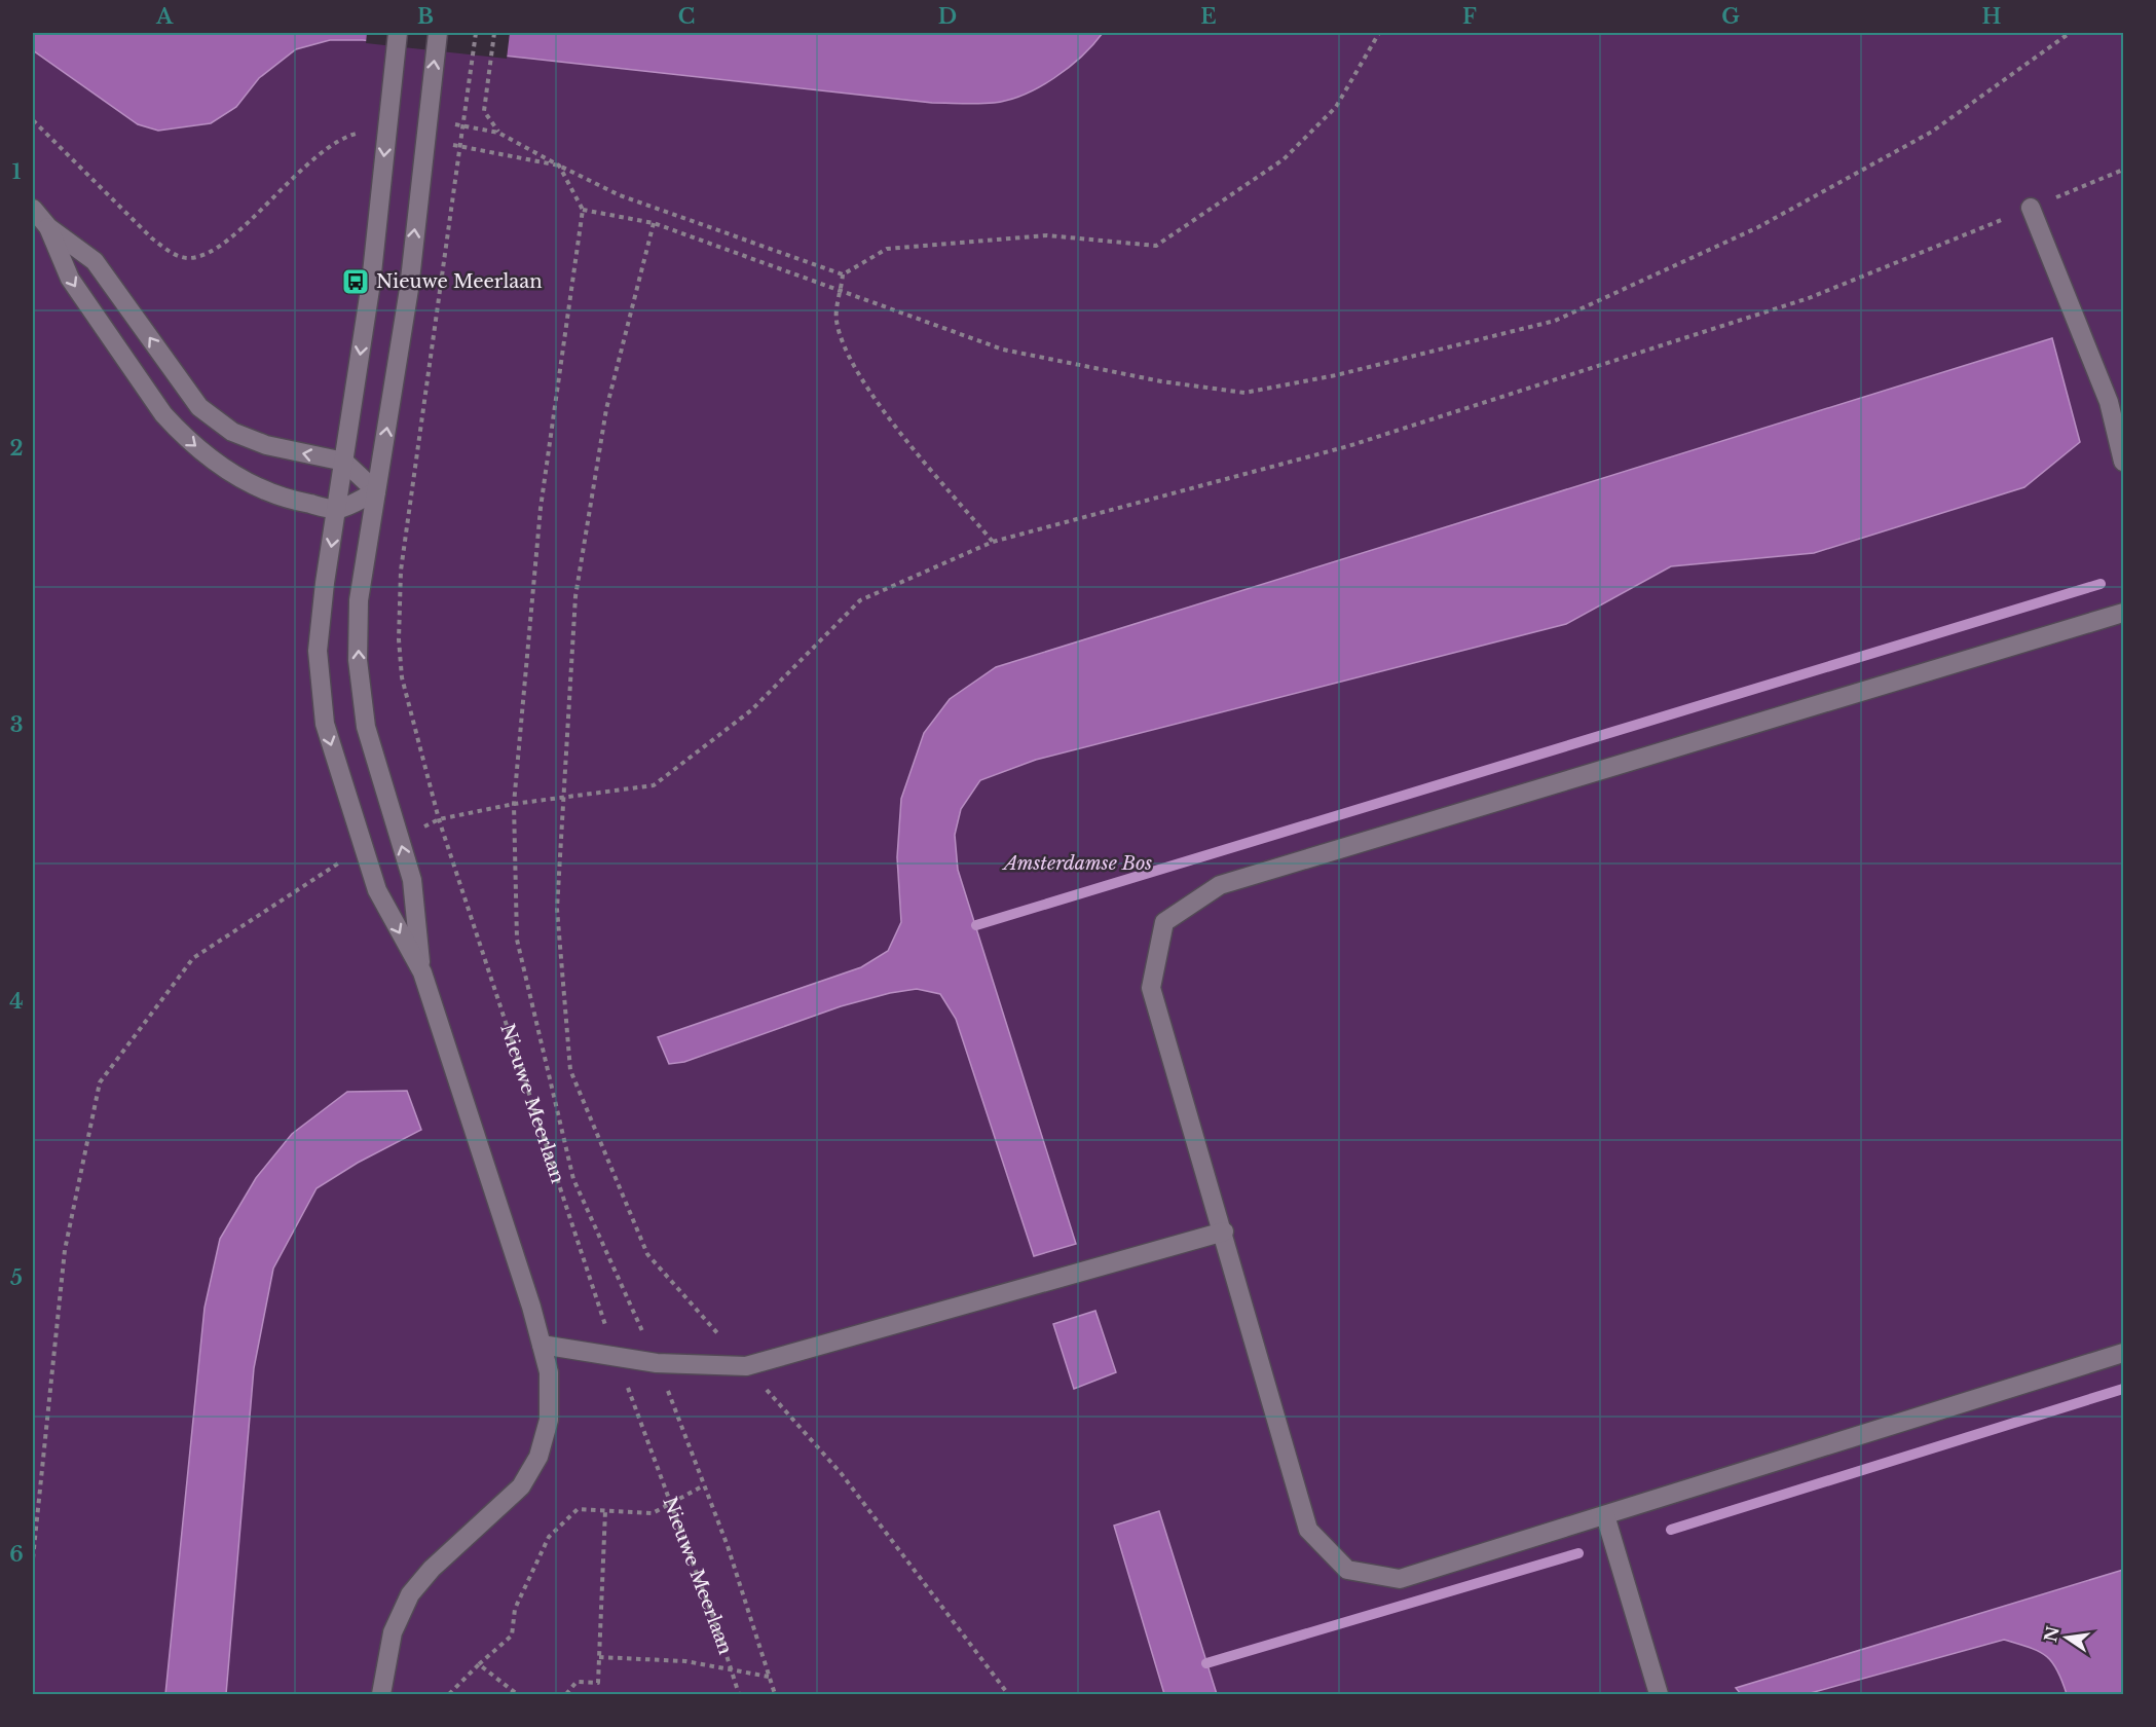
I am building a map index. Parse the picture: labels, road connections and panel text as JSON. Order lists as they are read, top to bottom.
{
  "streets": {
    "path": ["Nieuwe Meerlaan"]
  },
  "parks": ["Amsterdamse Bos"],
  "places": {
    "bus stop": ["Nieuwe Meerlaan"]
  },
  "north": "left",
  "grid": {
    "columns": [
      "A",
      "B",
      "C",
      "D",
      "E",
      "F",
      "G",
      "H"
    ],
    "rows": [
      "1",
      "2",
      "3",
      "4",
      "5",
      "6"
    ]
  }
}
